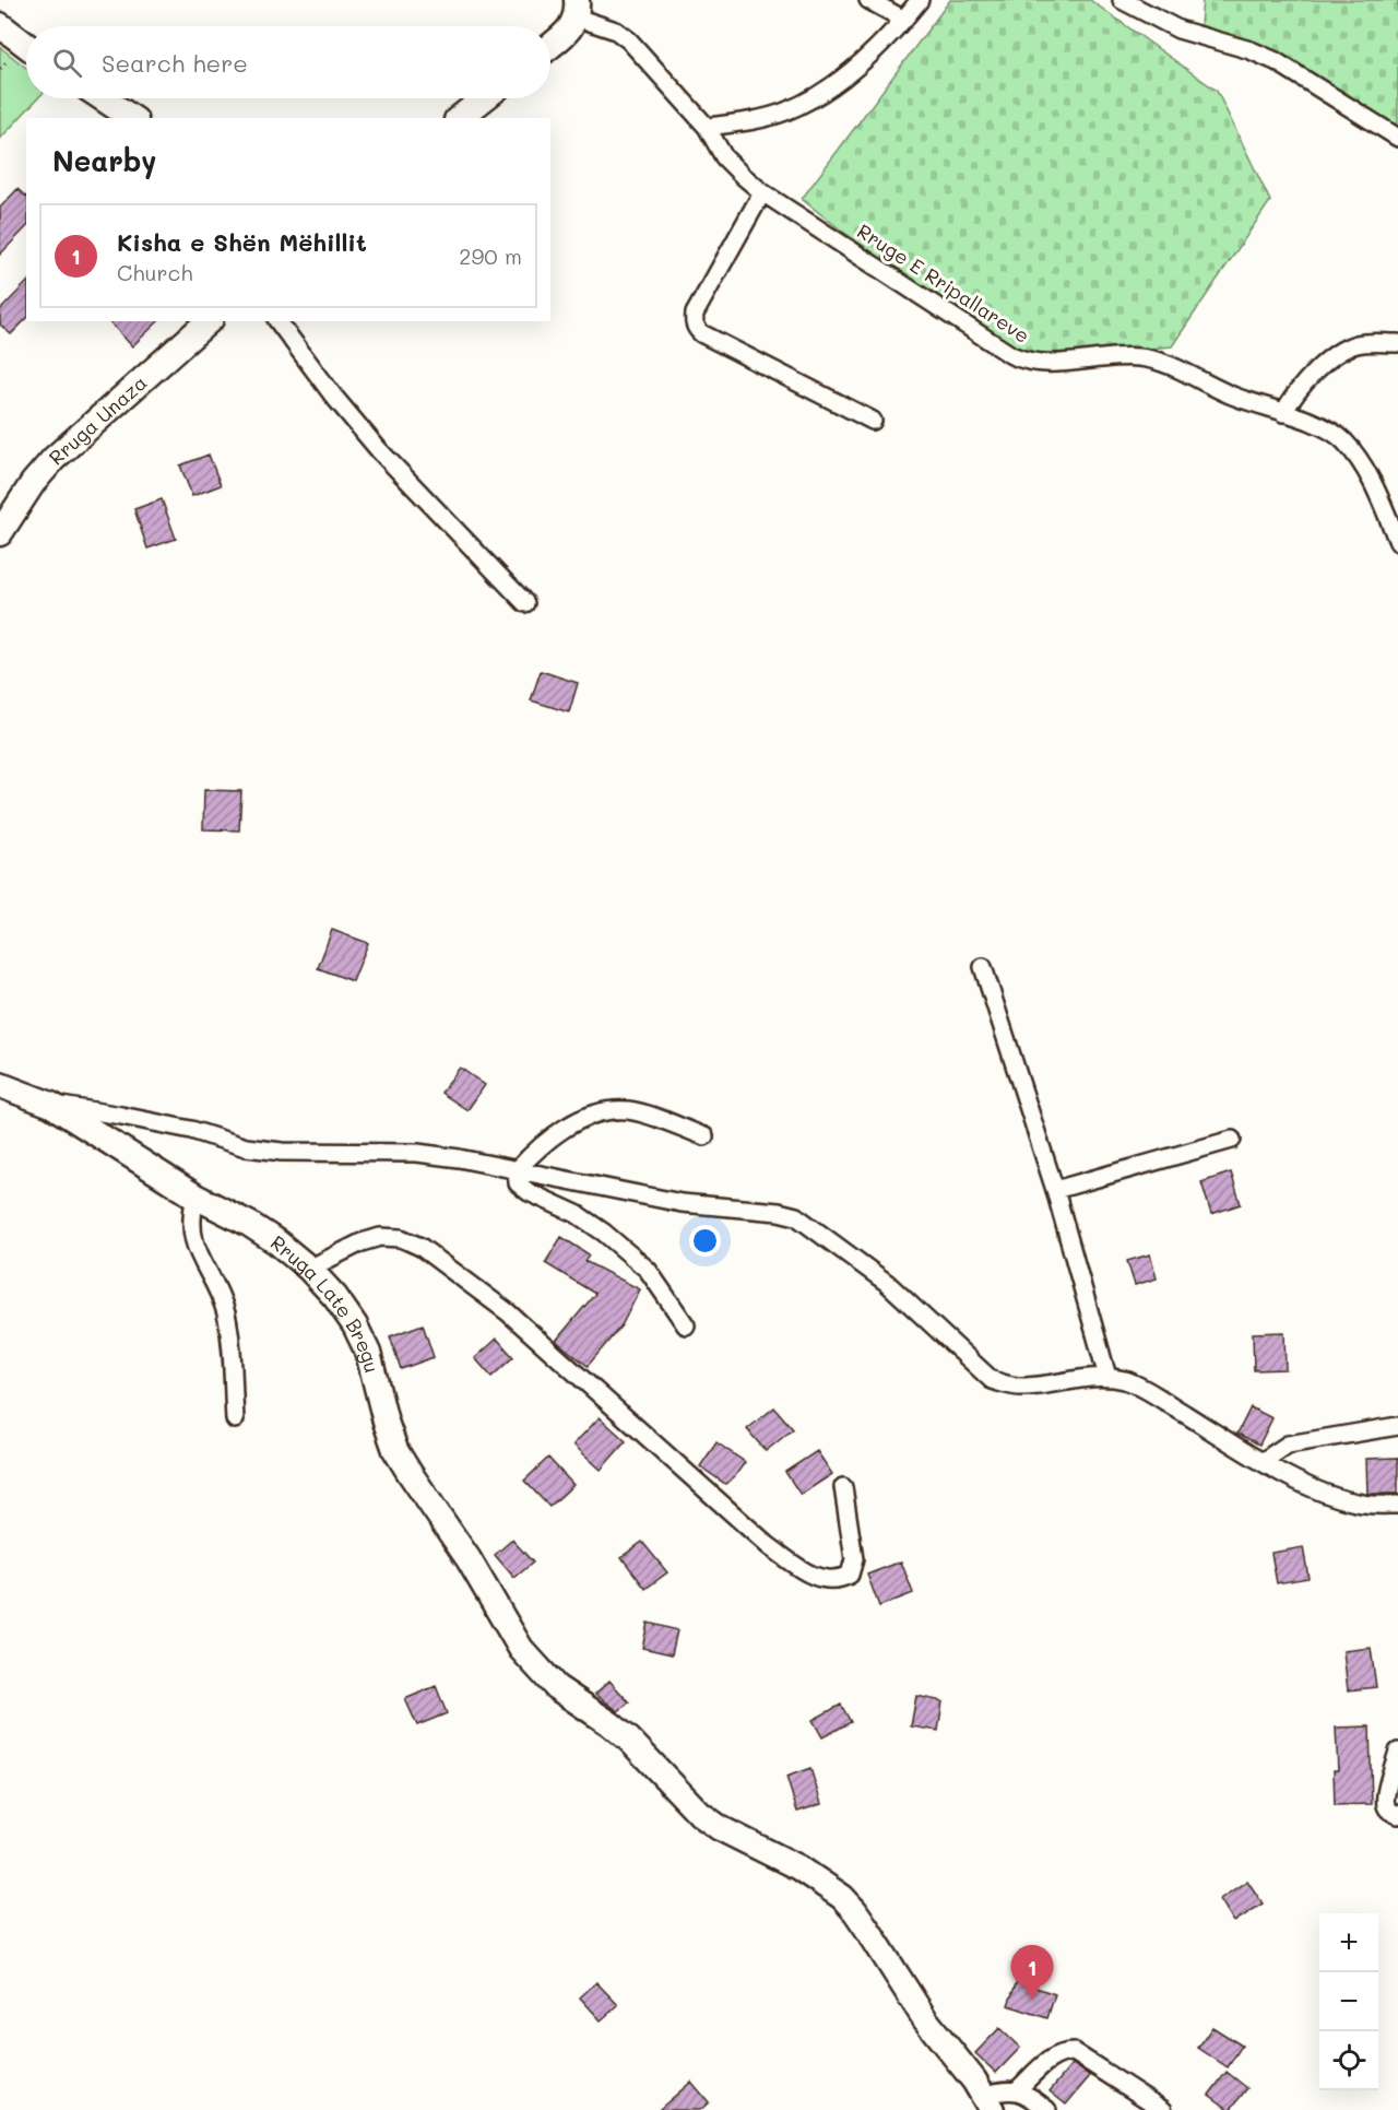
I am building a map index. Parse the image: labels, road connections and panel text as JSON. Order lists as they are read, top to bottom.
{
  "streets": {
    "main road": ["Rruga Unaza", "Rruga Late Bregu"],
    "street": ["Rruge E Rripallareve"]
  },
  "page": {
    "search": "Search here",
    "heading": "Nearby",
    "list": [
      {
        "mark": "1",
        "name": "Kisha e Shën Mëhillit",
        "note": "Church",
        "value": "290 m"
      }
    ],
    "map_buttons": ["+", "−"],
    "pins": "1"
  }
}
